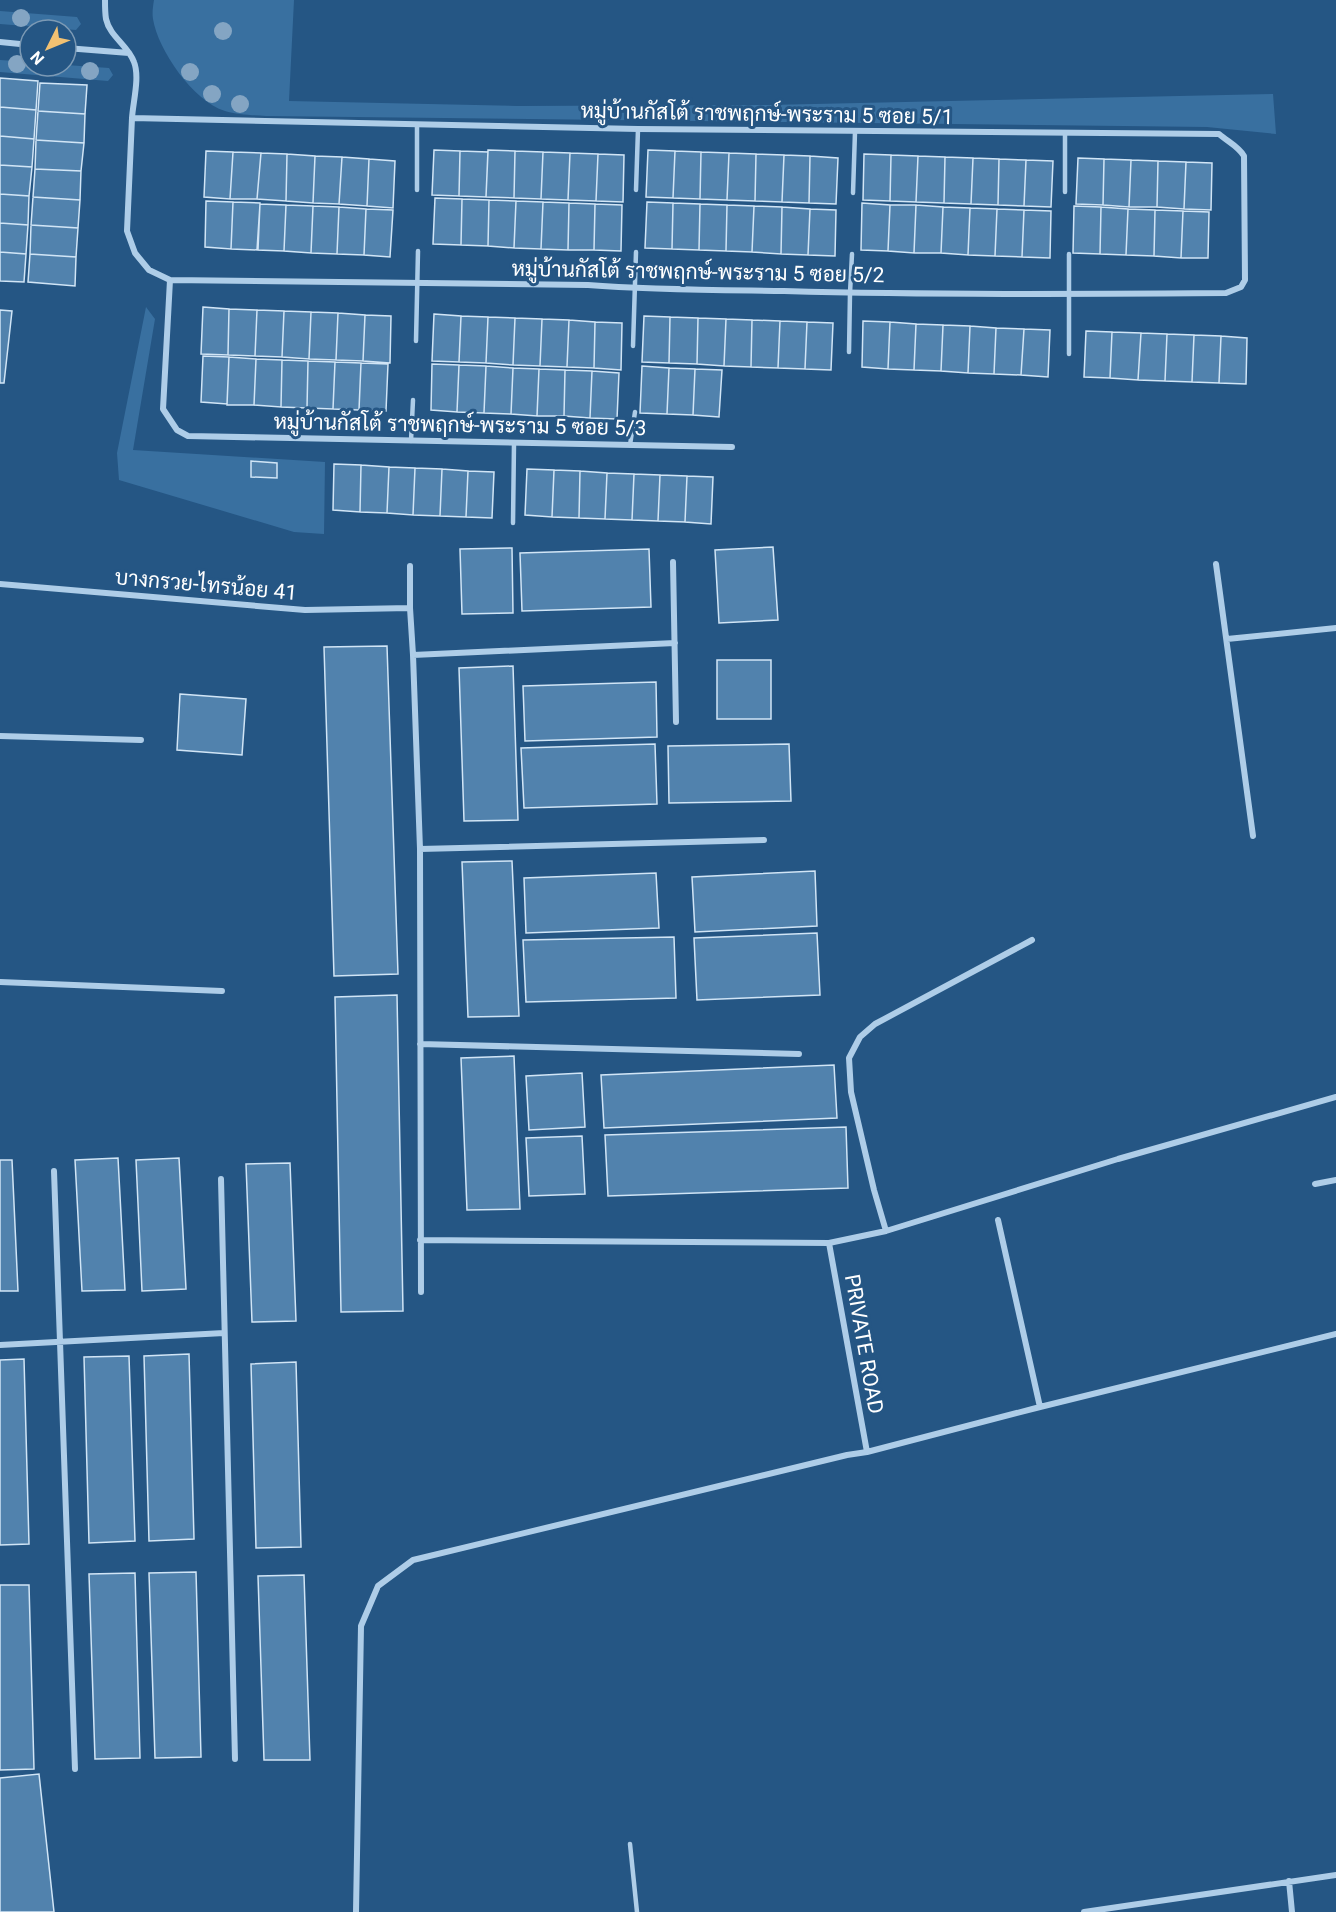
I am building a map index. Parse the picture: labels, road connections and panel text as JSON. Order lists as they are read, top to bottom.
{
  "streets": {
    "street": [
      "หมู่บ้านกัสโต้ ราชพฤกษ์-พระราม 5 ซอย 5/1",
      "หมู่บ้านกัสโต้ ราชพฤกษ์-พระราม 5 ซอย 5/2",
      "หมู่บ้านกัสโต้ ราชพฤกษ์-พระราม 5 ซอย 5/3",
      "บางกรวย-ไทรน้อย 41",
      "PRIVATE ROAD"
    ]
  },
  "crossings": [
    ["หมู่บ้านกัสโต้ ราชพฤกษ์-พระราม 5 ซอย 5/1", "หมู่บ้านกัสโต้ ราชพฤกษ์-พระราม 5 ซอย 5/2"],
    ["หมู่บ้านกัสโต้ ราชพฤกษ์-พระราม 5 ซอย 5/2", "หมู่บ้านกัสโต้ ราชพฤกษ์-พระราม 5 ซอย 5/3"]
  ],
  "north": "bottom left"
}
